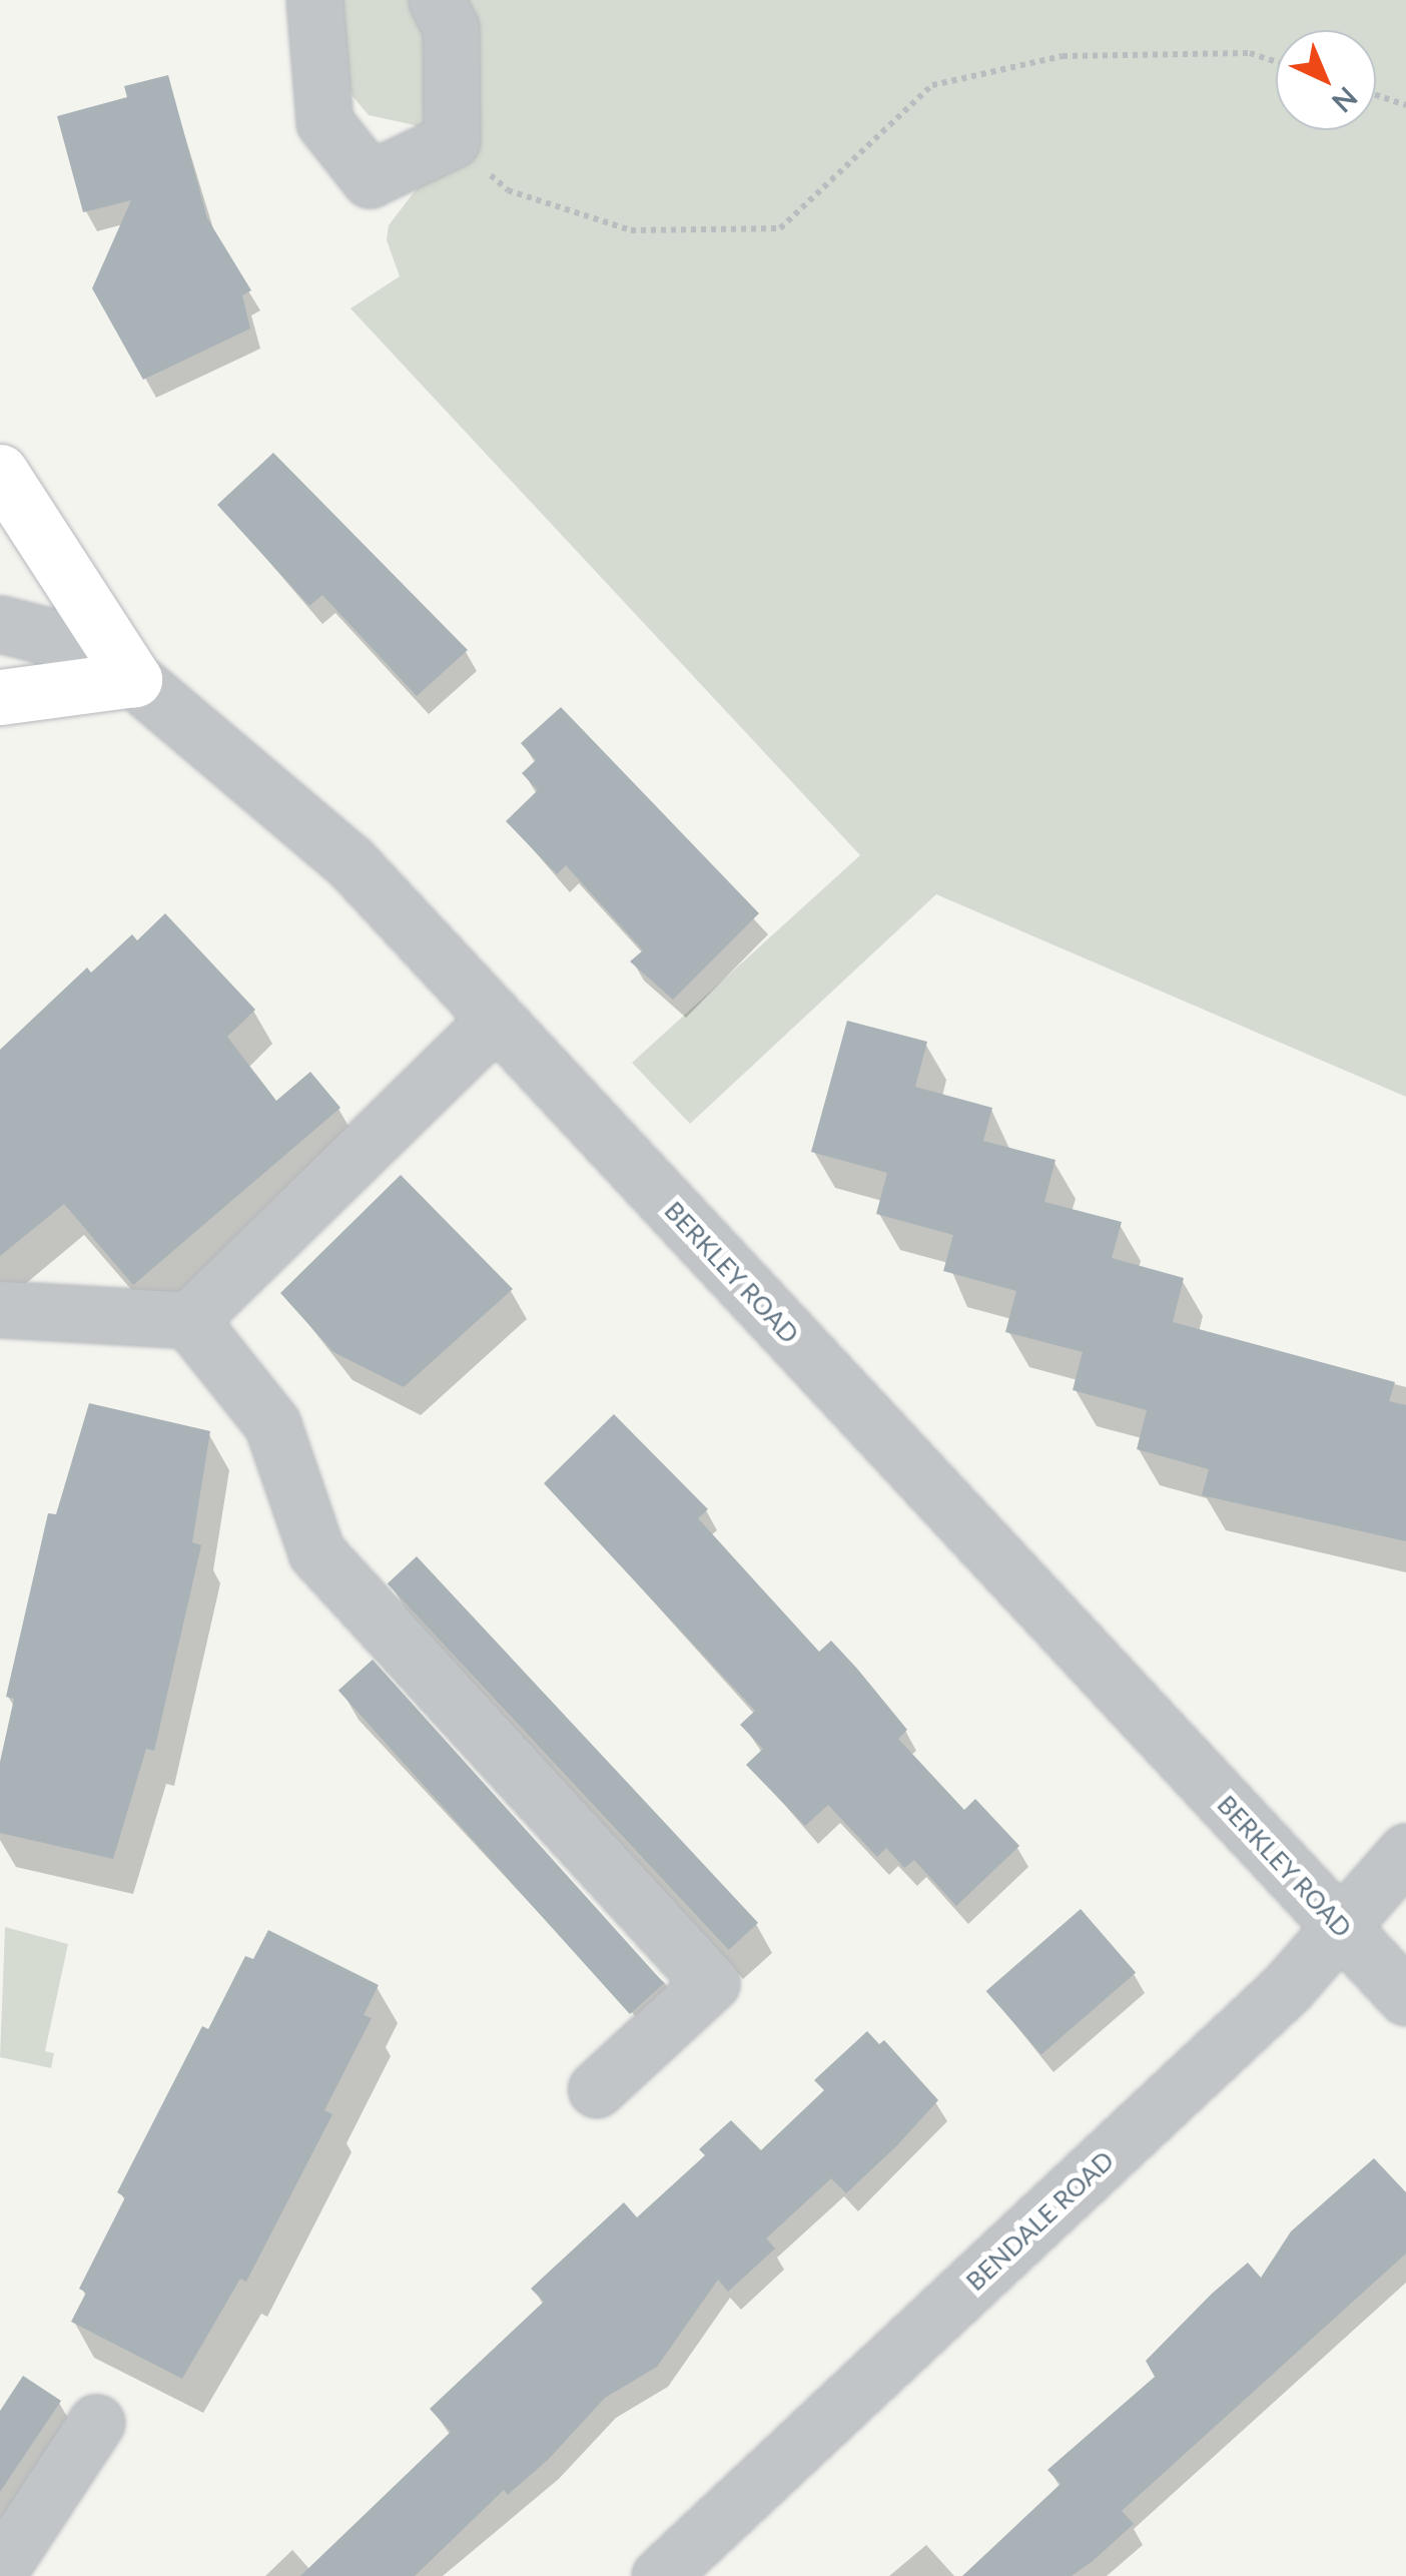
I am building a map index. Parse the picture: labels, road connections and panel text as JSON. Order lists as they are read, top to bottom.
{
  "streets": {
    "street": ["BERKLEY ROAD", "BENDALE ROAD"]
  },
  "crossings": [
    ["BERKLEY ROAD", "BENDALE ROAD"]
  ],
  "north": "bottom right"
}
